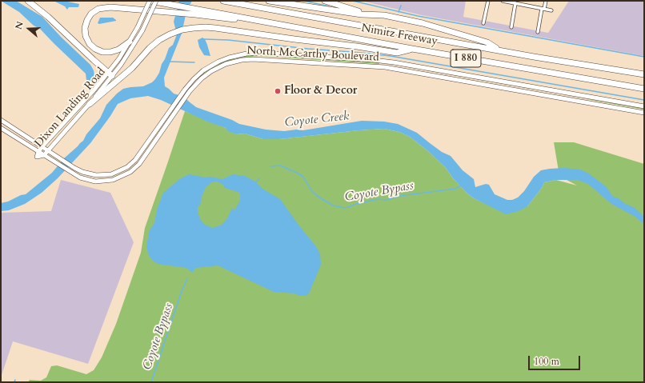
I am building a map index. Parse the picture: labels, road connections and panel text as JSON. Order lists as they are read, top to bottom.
{
  "streets": {
    "highway": ["Nimitz Freeway", "I 880"],
    "main road": ["North McCarthy Boulevard", "Dixon Landing Road"]
  },
  "crossings": [
    ["Nimitz Freeway", "Dixon Landing Road"],
    ["North McCarthy Boulevard", "Dixon Landing Road"]
  ],
  "water": ["Coyote Creek", "Coyote Bypass"],
  "places": ["Floor & Decor"],
  "scale_bar": "100 m",
  "north": "left"
}
